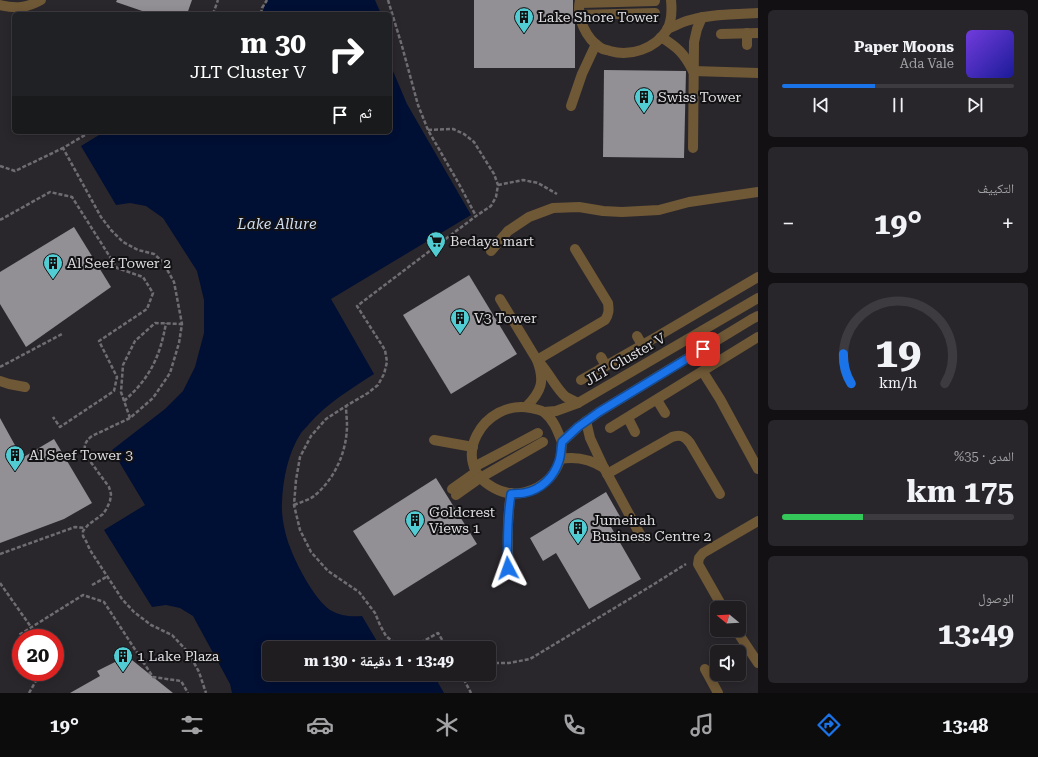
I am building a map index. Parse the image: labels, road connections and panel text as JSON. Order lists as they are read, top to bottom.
{
  "streets": {
    "lane": ["JLT Cluster V"]
  },
  "water": ["Lake Allure"],
  "places": {
    "building": [
      "Lake Shore Tower",
      "Swiss Tower",
      "Al Seef Tower 2",
      "V3 Tower",
      "Al Seef Tower 3",
      "Goldcrest Views 1",
      "Jumeirah Business Centre 2",
      "1 Lake Plaza"
    ],
    "supermarket": ["Bedaya mart"]
  },
  "north": "left",
  "page": {
    "turn": ["30 m", "JLT Cluster V"],
    "song": ["Paper Moons", "Ada Vale"],
    "then": "ثم",
    "tile": [
      "التكييف",
      ["المدى · 35%", "175 km"],
      ["الوصول", "13:49"]
    ],
    "heat": ["−", "19°", "+"],
    "limit": "20",
    "trip": "13:49 · 1 دقيقة · 130 m",
    "tabs": ["13:48", "19°"],
    "gauge": ["19", "km/h"]
  }
}
